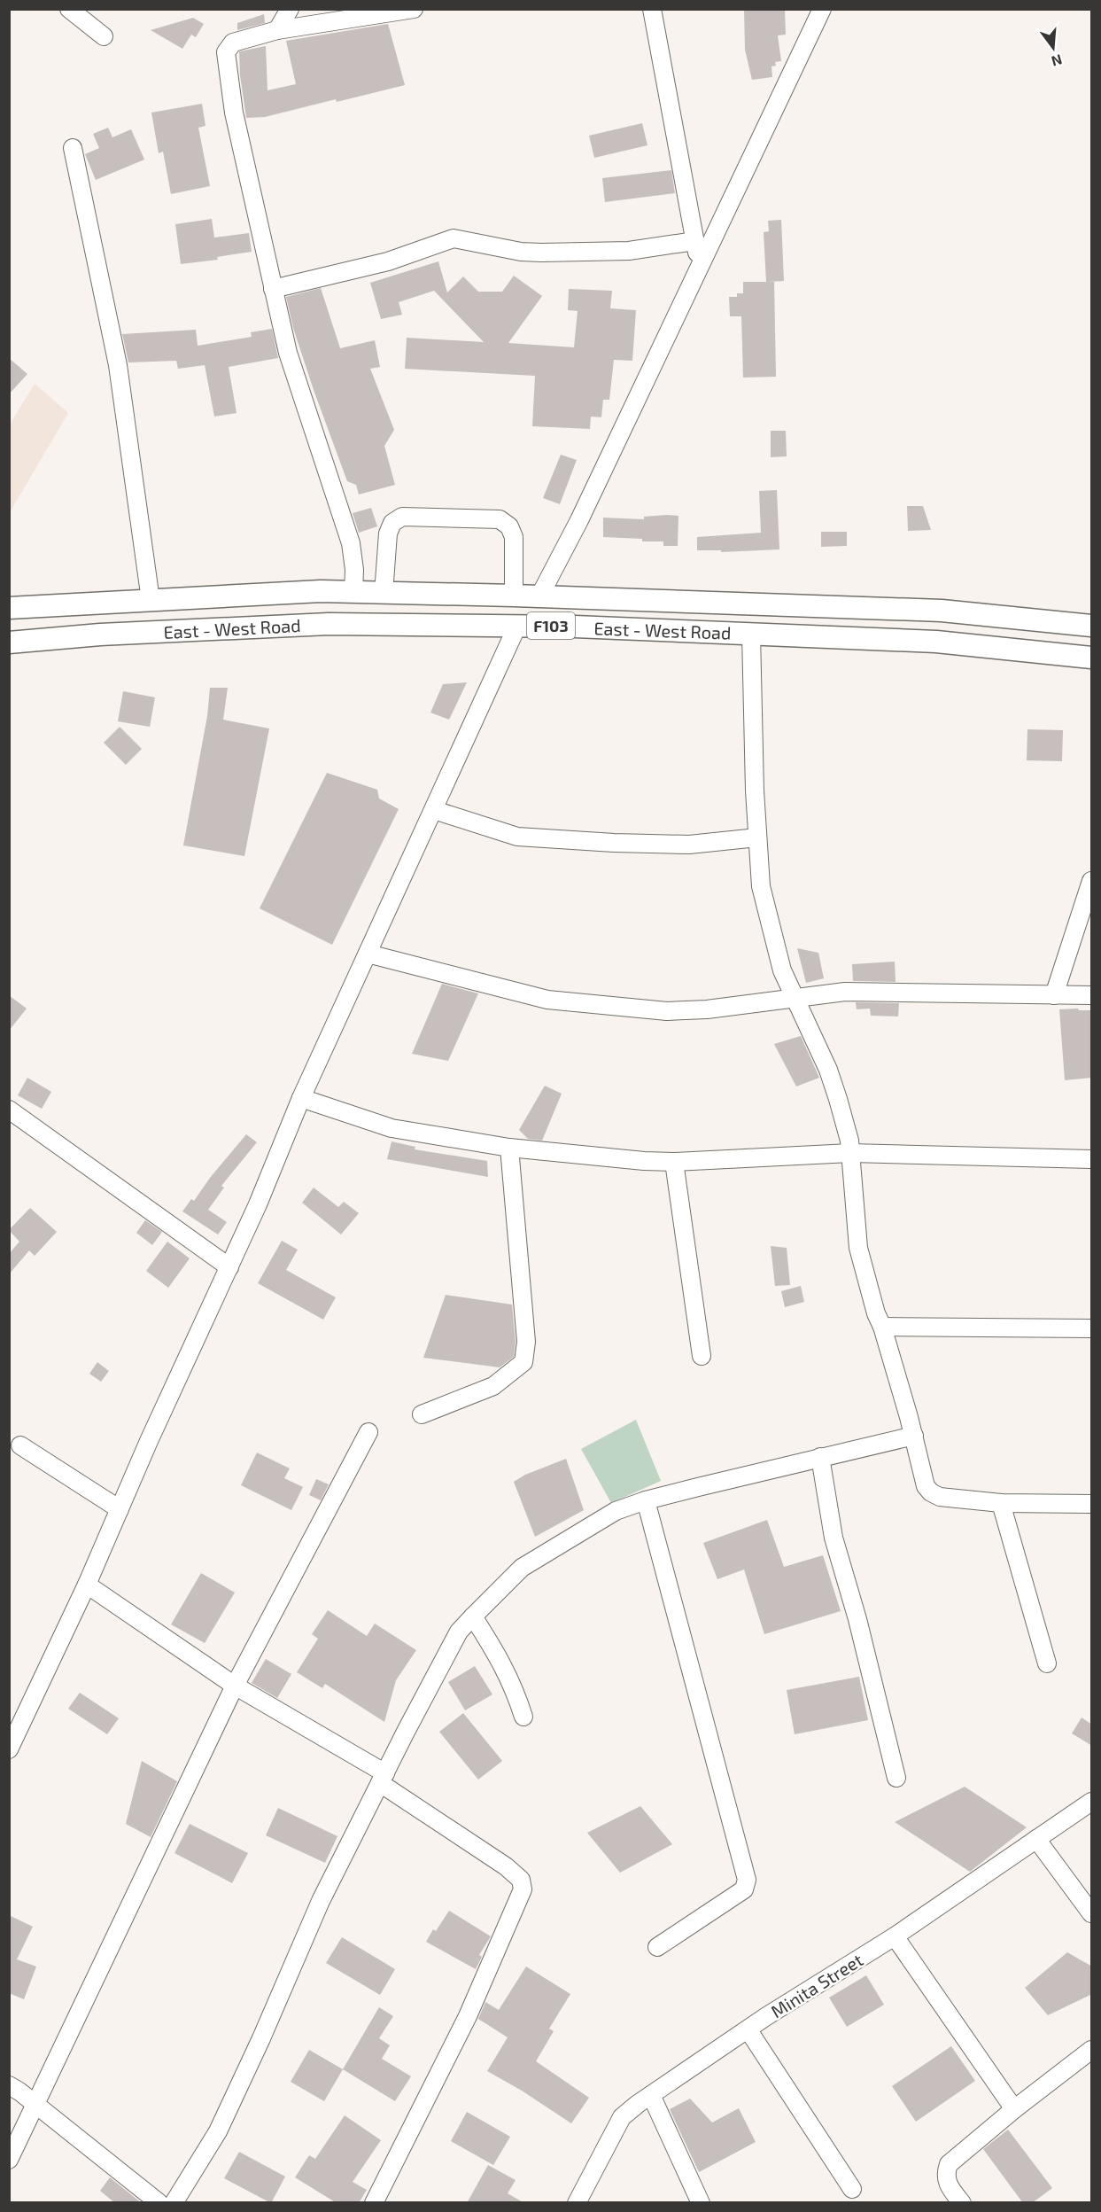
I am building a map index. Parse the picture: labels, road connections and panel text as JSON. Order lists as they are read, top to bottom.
{
  "streets": {
    "main road": ["F103", "East - West Road"],
    "street": ["Minita Street"]
  },
  "north": "bottom"
}
